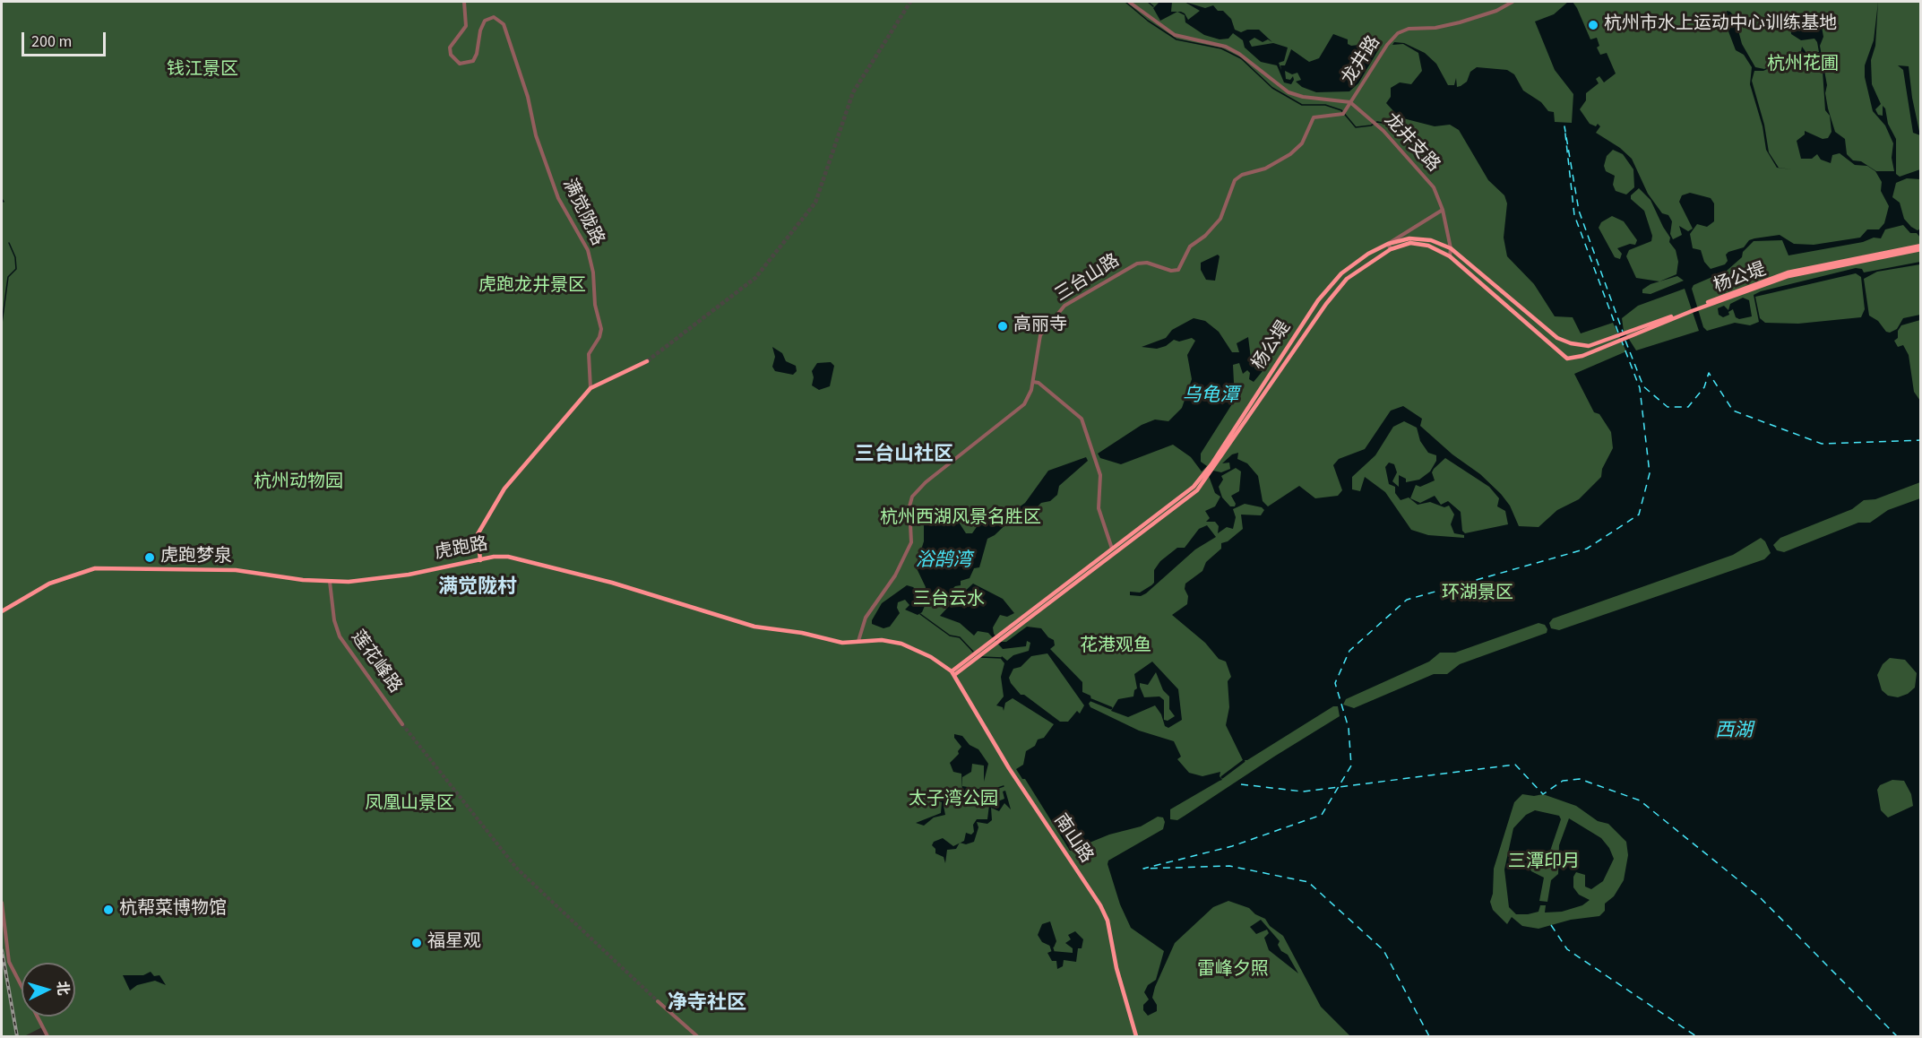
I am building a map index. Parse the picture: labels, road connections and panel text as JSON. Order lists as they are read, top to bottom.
{
  "streets": {
    "main road": ["杨公堤", "虎跑路", "南山路"],
    "street": [
      "龙井路",
      "龙井支路",
      "满觉陇路",
      "三台山路",
      "莲花峰路"
    ]
  },
  "crossings": [
    ["龙井路", "龙井支路"],
    ["龙井路", "三台山路"],
    ["龙井支路", "三台山路"],
    ["龙井支路", "杨公堤"],
    ["三台山路", "虎跑路"],
    ["杨公堤", "虎跑路"],
    ["杨公堤", "南山路"],
    ["虎跑路", "莲花峰路"],
    ["虎跑路", "南山路"]
  ],
  "districts": ["三台山社区", "满觉陇村", "净寺社区"],
  "water": ["乌龟潭", "浴鹄湾", "西湖"],
  "parks": [
    "杭州花圃",
    "钱江景区",
    "虎跑龙井景区",
    "杭州动物园",
    "杭州西湖风景名胜区",
    "环湖景区",
    "三台云水",
    "花港观鱼",
    "太子湾公园",
    "凤凰山景区",
    "三潭印月",
    "雷峰夕照"
  ],
  "places": [
    "杭州市水上运动中心训练基地",
    "高丽寺",
    "虎跑梦泉",
    "杭帮菜博物馆",
    "福星观"
  ],
  "scale_bar": "200 m",
  "north": "right"
}
